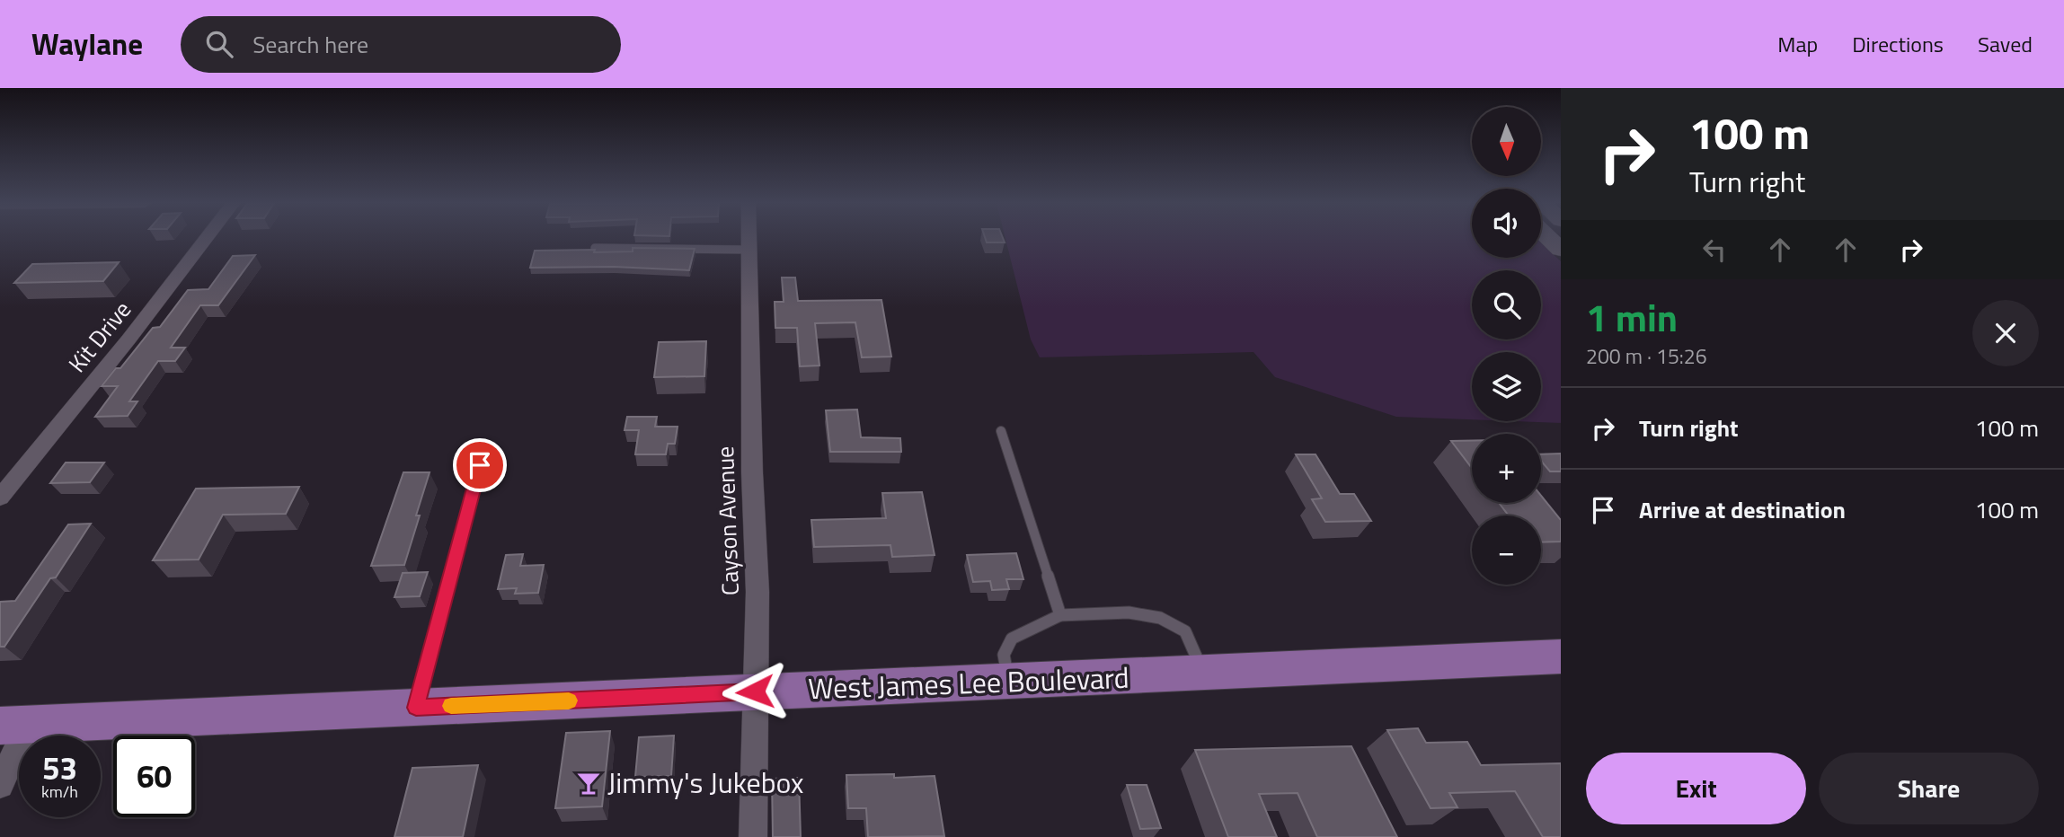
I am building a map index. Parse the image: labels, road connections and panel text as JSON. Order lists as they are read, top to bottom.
{
  "streets": {
    "main road": ["West James Lee Boulevard"],
    "street": ["Kit Drive", "Cayson Avenue"]
  },
  "crossings": [
    ["Cayson Avenue", "West James Lee Boulevard"]
  ],
  "places": {
    "bar": ["Jimmy's Jukebox"]
  },
  "north": "bottom",
  "page": {
    "header": "Waylane",
    "search": "Search here",
    "nav": ["Map", "Directions", "Saved"],
    "turn": ["100 m", "Turn right"],
    "map_buttons": ["+", "−"],
    "heading": ["1 min", "200 m · 15:26"],
    "list": [
      {
        "name": "Turn right",
        "value": "100 m"
      },
      {
        "name": "Arrive at destination",
        "value": "100 m"
      }
    ],
    "speed": "53 km/h",
    "limit": "60",
    "buttons": ["Exit", "Share"]
  }
}
